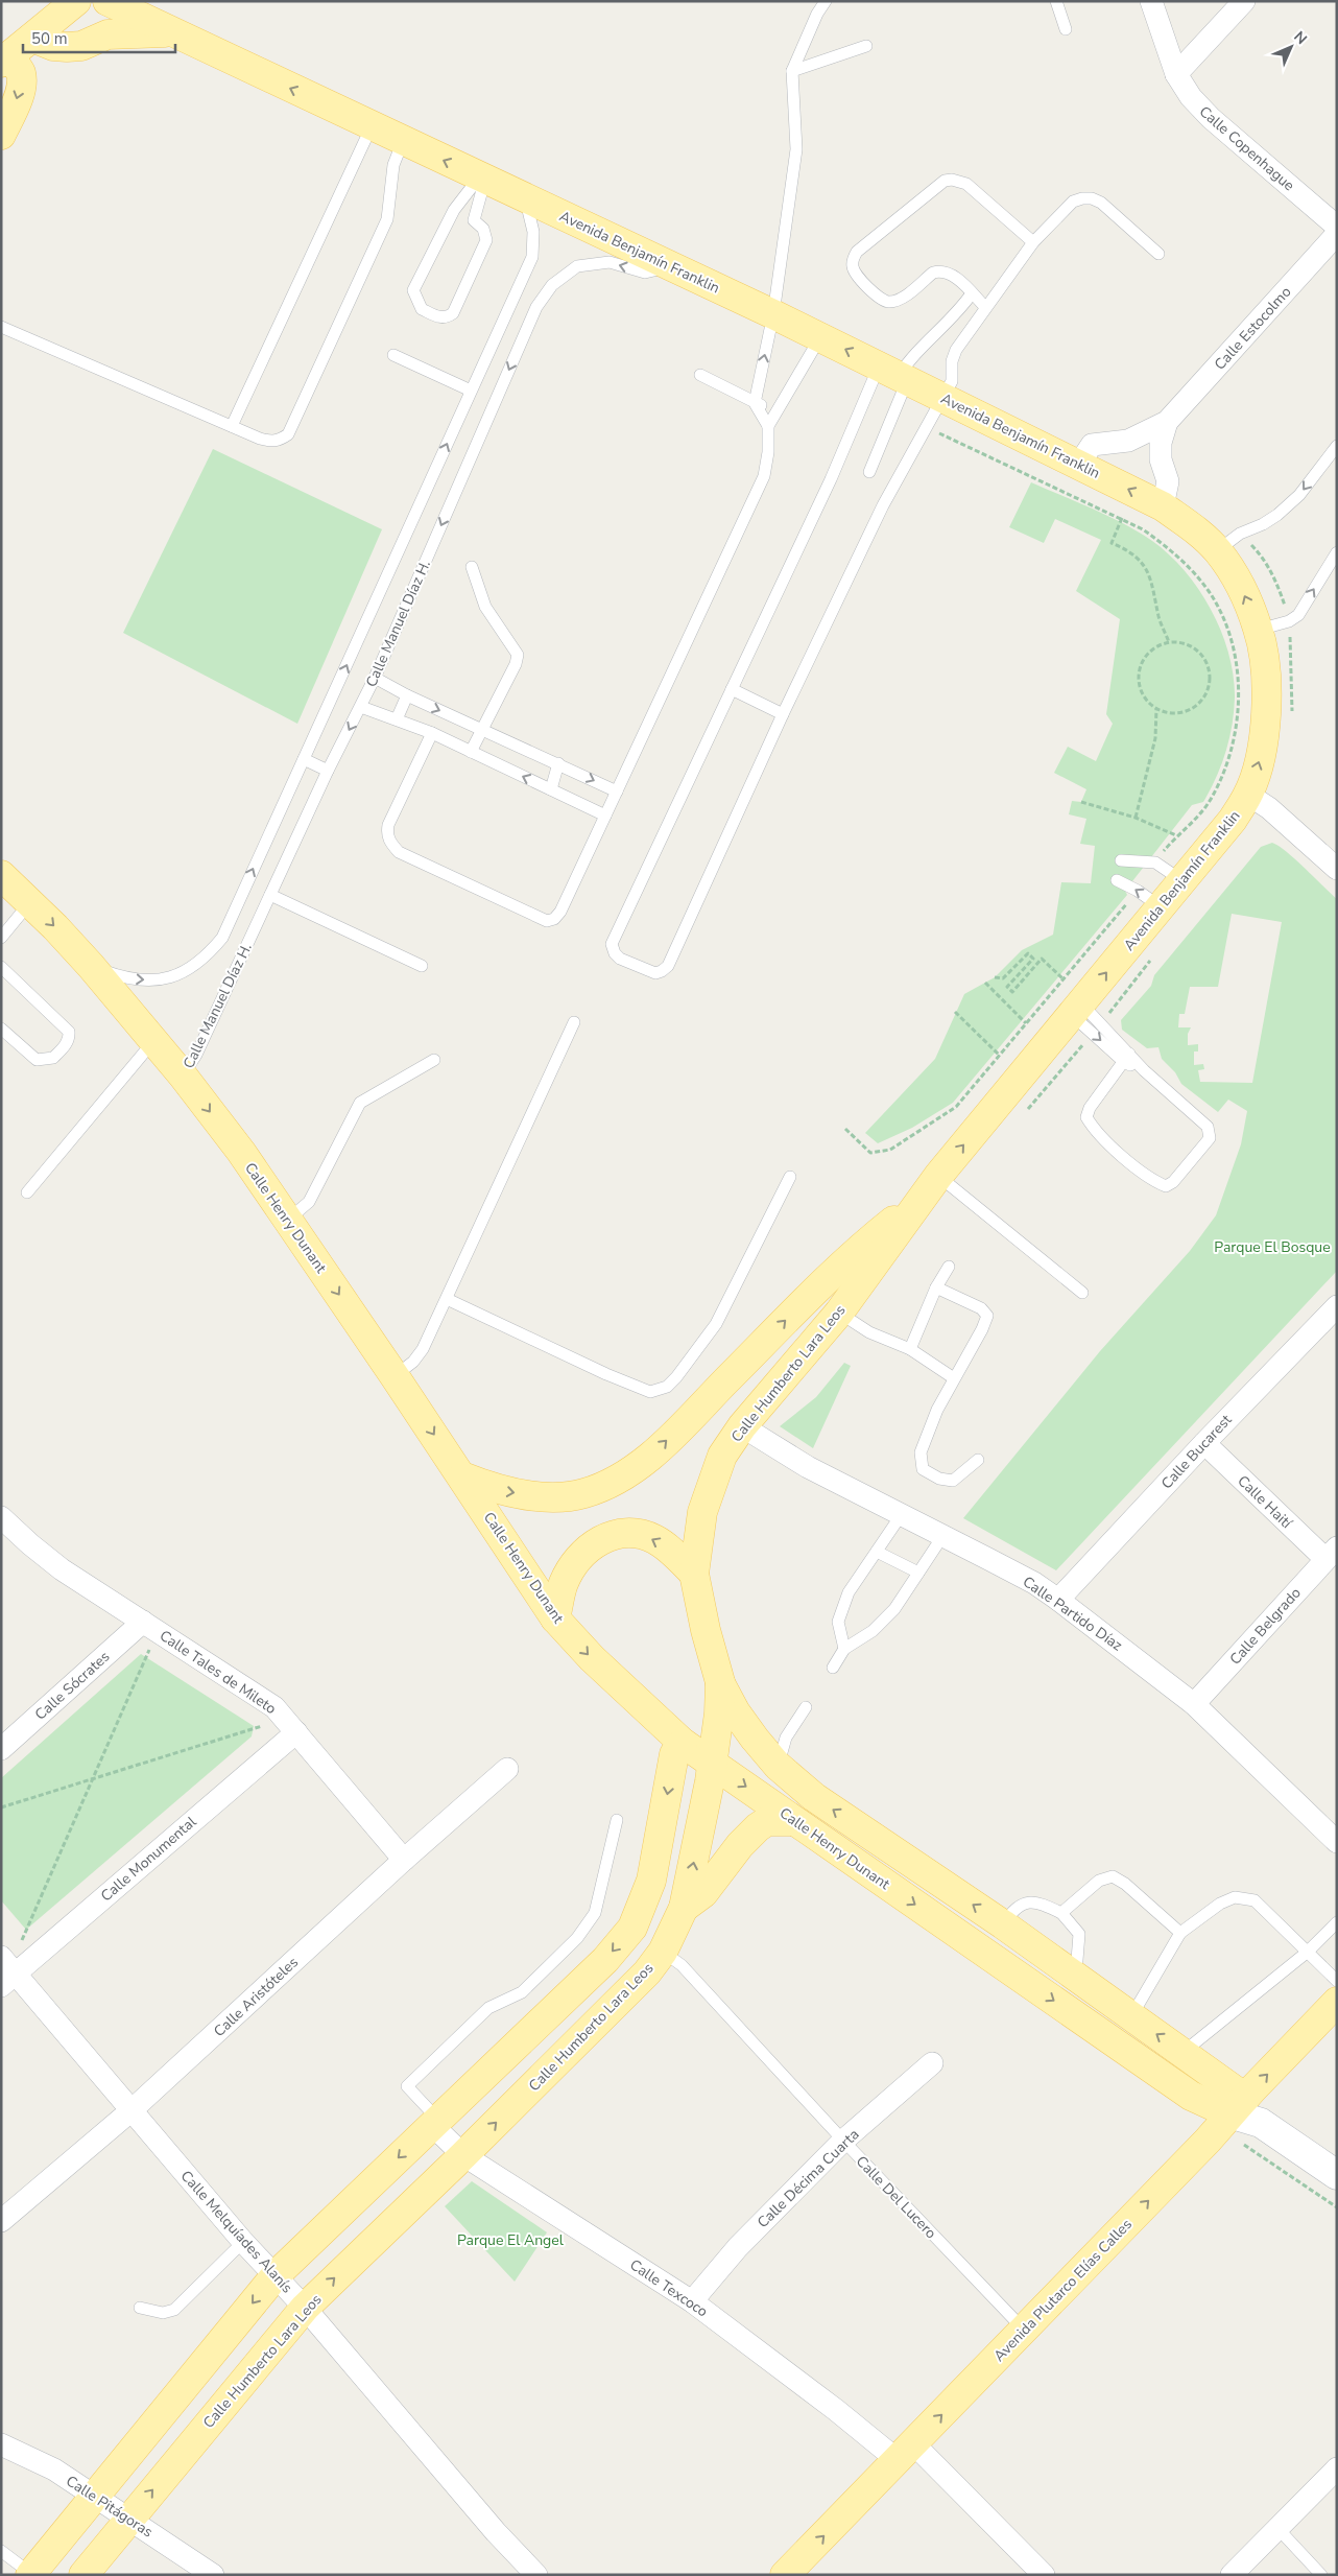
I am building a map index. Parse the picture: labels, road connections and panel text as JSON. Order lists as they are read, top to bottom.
{
  "streets": {
    "main road": [
      "Avenida Benjamín Franklin",
      "Calle Henry Dunant",
      "Calle Humberto Lara Leos",
      "Avenida Plutarco Elías Calles"
    ],
    "street": [
      "Calle Copenhague",
      "Calle Estocolmo",
      "Calle Bucarest",
      "Calle Haití",
      "Calle Partido Díaz",
      "Calle Belgrado",
      "Calle Tales de Mileto",
      "Calle Sócrates",
      "Calle Monumental",
      "Calle Aristóteles",
      "Calle Décima Cuarta",
      "Calle Melquíades Alanís",
      "Calle Texcoco",
      "Calle Pitágoras"
    ],
    "lane": ["Calle Manuel Díaz H.", "Calle Del Lucero"]
  },
  "crossings": [
    ["Avenida Benjamín Franklin", "Calle Estocolmo"],
    ["Avenida Benjamín Franklin", "Calle Manuel Díaz H."],
    ["Avenida Benjamín Franklin", "Calle Humberto Lara Leos"],
    ["Calle Manuel Díaz H.", "Calle Henry Dunant"],
    ["Calle Henry Dunant", "Calle Humberto Lara Leos"],
    ["Calle Henry Dunant", "Avenida Plutarco Elías Calles"],
    ["Calle Humberto Lara Leos", "Calle Partido Díaz"],
    ["Calle Humberto Lara Leos", "Calle Del Lucero"],
    ["Calle Humberto Lara Leos", "Calle Melquíades Alanís"],
    ["Calle Humberto Lara Leos", "Calle Texcoco"],
    ["Calle Humberto Lara Leos", "Calle Pitágoras"],
    ["Calle Bucarest", "Calle Haití"],
    ["Calle Bucarest", "Calle Partido Díaz"],
    ["Calle Haití", "Calle Belgrado"],
    ["Calle Partido Díaz", "Calle Belgrado"],
    ["Calle Tales de Mileto", "Calle Sócrates"],
    ["Calle Tales de Mileto", "Calle Monumental"],
    ["Calle Tales de Mileto", "Calle Aristóteles"],
    ["Calle Monumental", "Calle Melquíades Alanís"],
    ["Calle Aristóteles", "Calle Melquíades Alanís"],
    ["Calle Décima Cuarta", "Calle Del Lucero"],
    ["Calle Décima Cuarta", "Calle Texcoco"],
    ["Calle Del Lucero", "Avenida Plutarco Elías Calles"],
    ["Calle Texcoco", "Avenida Plutarco Elías Calles"]
  ],
  "one_way": ["Avenida Plutarco Elías Calles"],
  "parks": ["Parque El Bosque", "Parque El Angel"],
  "scale_bar": "50 m",
  "north": "top right"
}
